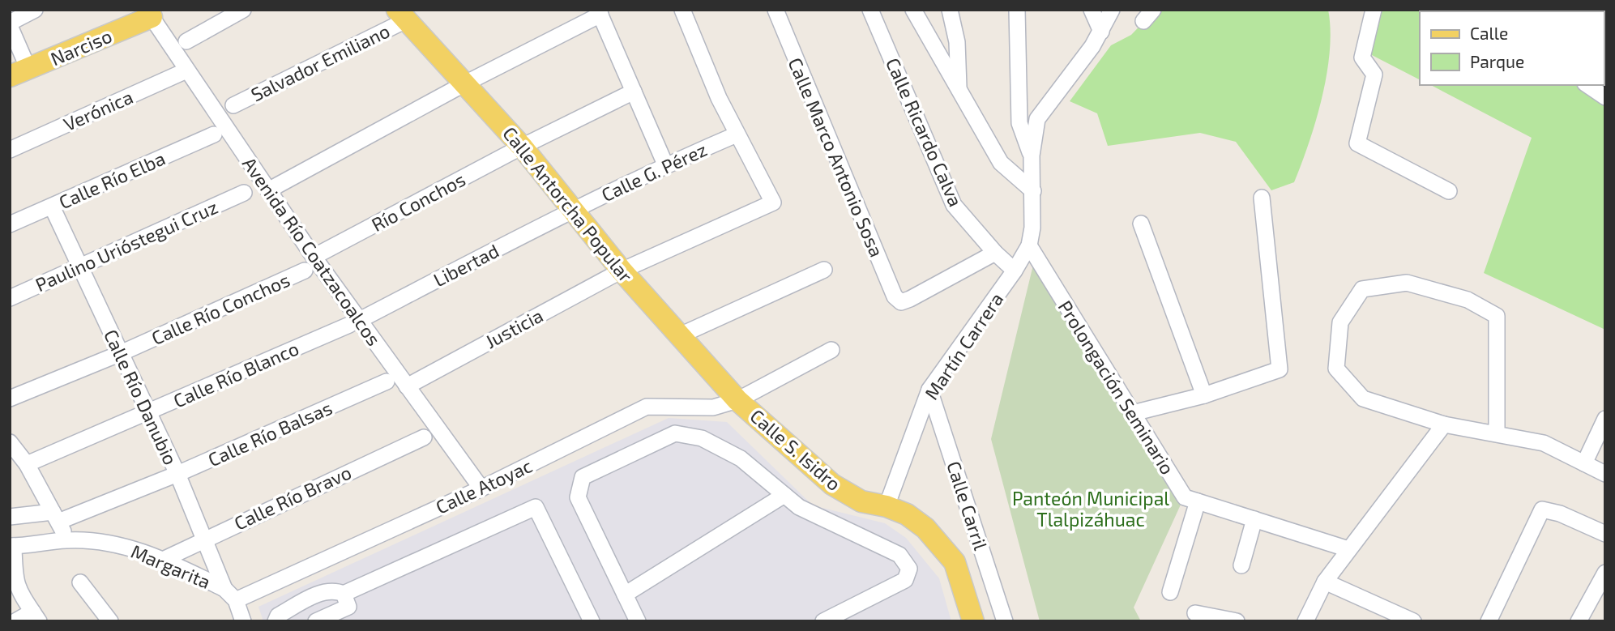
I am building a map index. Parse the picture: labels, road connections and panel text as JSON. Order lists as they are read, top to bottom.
{
  "streets": {
    "main road": ["Narciso", "Calle Antorcha Popular", "Calle S. Isidro"],
    "street": [
      "Salvador Emiliano",
      "Verónica",
      "Calle Ricardo Calva",
      "Calle Marco Antonio Sosa",
      "Calle G. Pérez",
      "Calle Río Elba",
      "Río Conchos",
      "Paulino Urióstegui Cruz",
      "Avenida Río Coatzacoalcos",
      "Libertad",
      "Calle Río Conchos",
      "Justicia",
      "Martín Carrera",
      "Calle Río Blanco",
      "Prolongación Seminario",
      "Calle Río Danubio",
      "Calle Río Balsas",
      "Calle Atoyac",
      "Calle Río Bravo",
      "Calle Carril",
      "Margarita"
    ]
  },
  "crossings": [
    ["Narciso", "Avenida Río Coatzacoalcos"],
    ["Salvador Emiliano", "Calle Antorcha Popular"],
    ["Verónica", "Avenida Río Coatzacoalcos"],
    ["Calle Ricardo Calva", "Calle Marco Antonio Sosa"],
    ["Calle Ricardo Calva", "Martín Carrera"],
    ["Calle G. Pérez", "Calle Antorcha Popular"],
    ["Calle G. Pérez", "Libertad"],
    ["Calle G. Pérez", "Justicia"],
    ["Calle Río Elba", "Calle Río Danubio"],
    ["Río Conchos", "Calle Antorcha Popular"],
    ["Río Conchos", "Avenida Río Coatzacoalcos"],
    ["Calle Antorcha Popular", "Libertad"],
    ["Calle Antorcha Popular", "Justicia"],
    ["Calle Antorcha Popular", "Calle S. Isidro"],
    ["Calle Antorcha Popular", "Calle Atoyac"],
    ["Paulino Urióstegui Cruz", "Calle Río Danubio"],
    ["Avenida Río Coatzacoalcos", "Libertad"],
    ["Avenida Río Coatzacoalcos", "Justicia"],
    ["Avenida Río Coatzacoalcos", "Calle Río Blanco"],
    ["Avenida Río Coatzacoalcos", "Calle Atoyac"],
    ["Libertad", "Calle Río Blanco"],
    ["Calle Río Conchos", "Calle Río Danubio"],
    ["Martín Carrera", "Prolongación Seminario"],
    ["Martín Carrera", "Calle S. Isidro"],
    ["Martín Carrera", "Calle Carril"],
    ["Calle Río Blanco", "Calle Río Danubio"],
    ["Calle Río Danubio", "Calle Río Balsas"],
    ["Calle Río Danubio", "Calle Atoyac"],
    ["Calle Río Danubio", "Calle Río Bravo"],
    ["Calle Río Danubio", "Margarita"],
    ["Calle S. Isidro", "Calle Atoyac"],
    ["Calle Atoyac", "Margarita"],
    ["Calle Río Bravo", "Margarita"]
  ],
  "parks": ["Panteón Municipal Tlalpizáhuac"],
  "legend": ["Calle", "Parque"]
}
